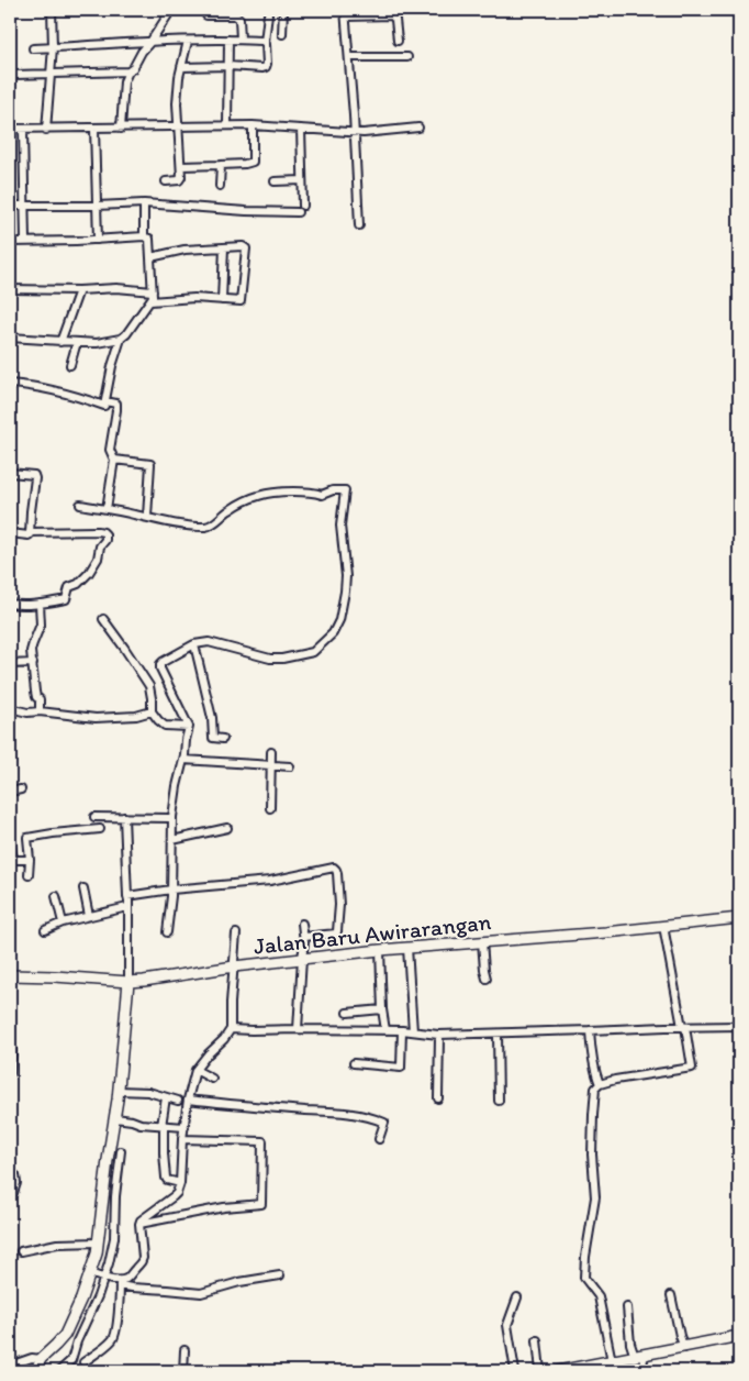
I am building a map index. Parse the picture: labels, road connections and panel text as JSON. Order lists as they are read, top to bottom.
{
  "streets": {
    "street": ["Jalan Baru Awirarangan"]
  }
}
